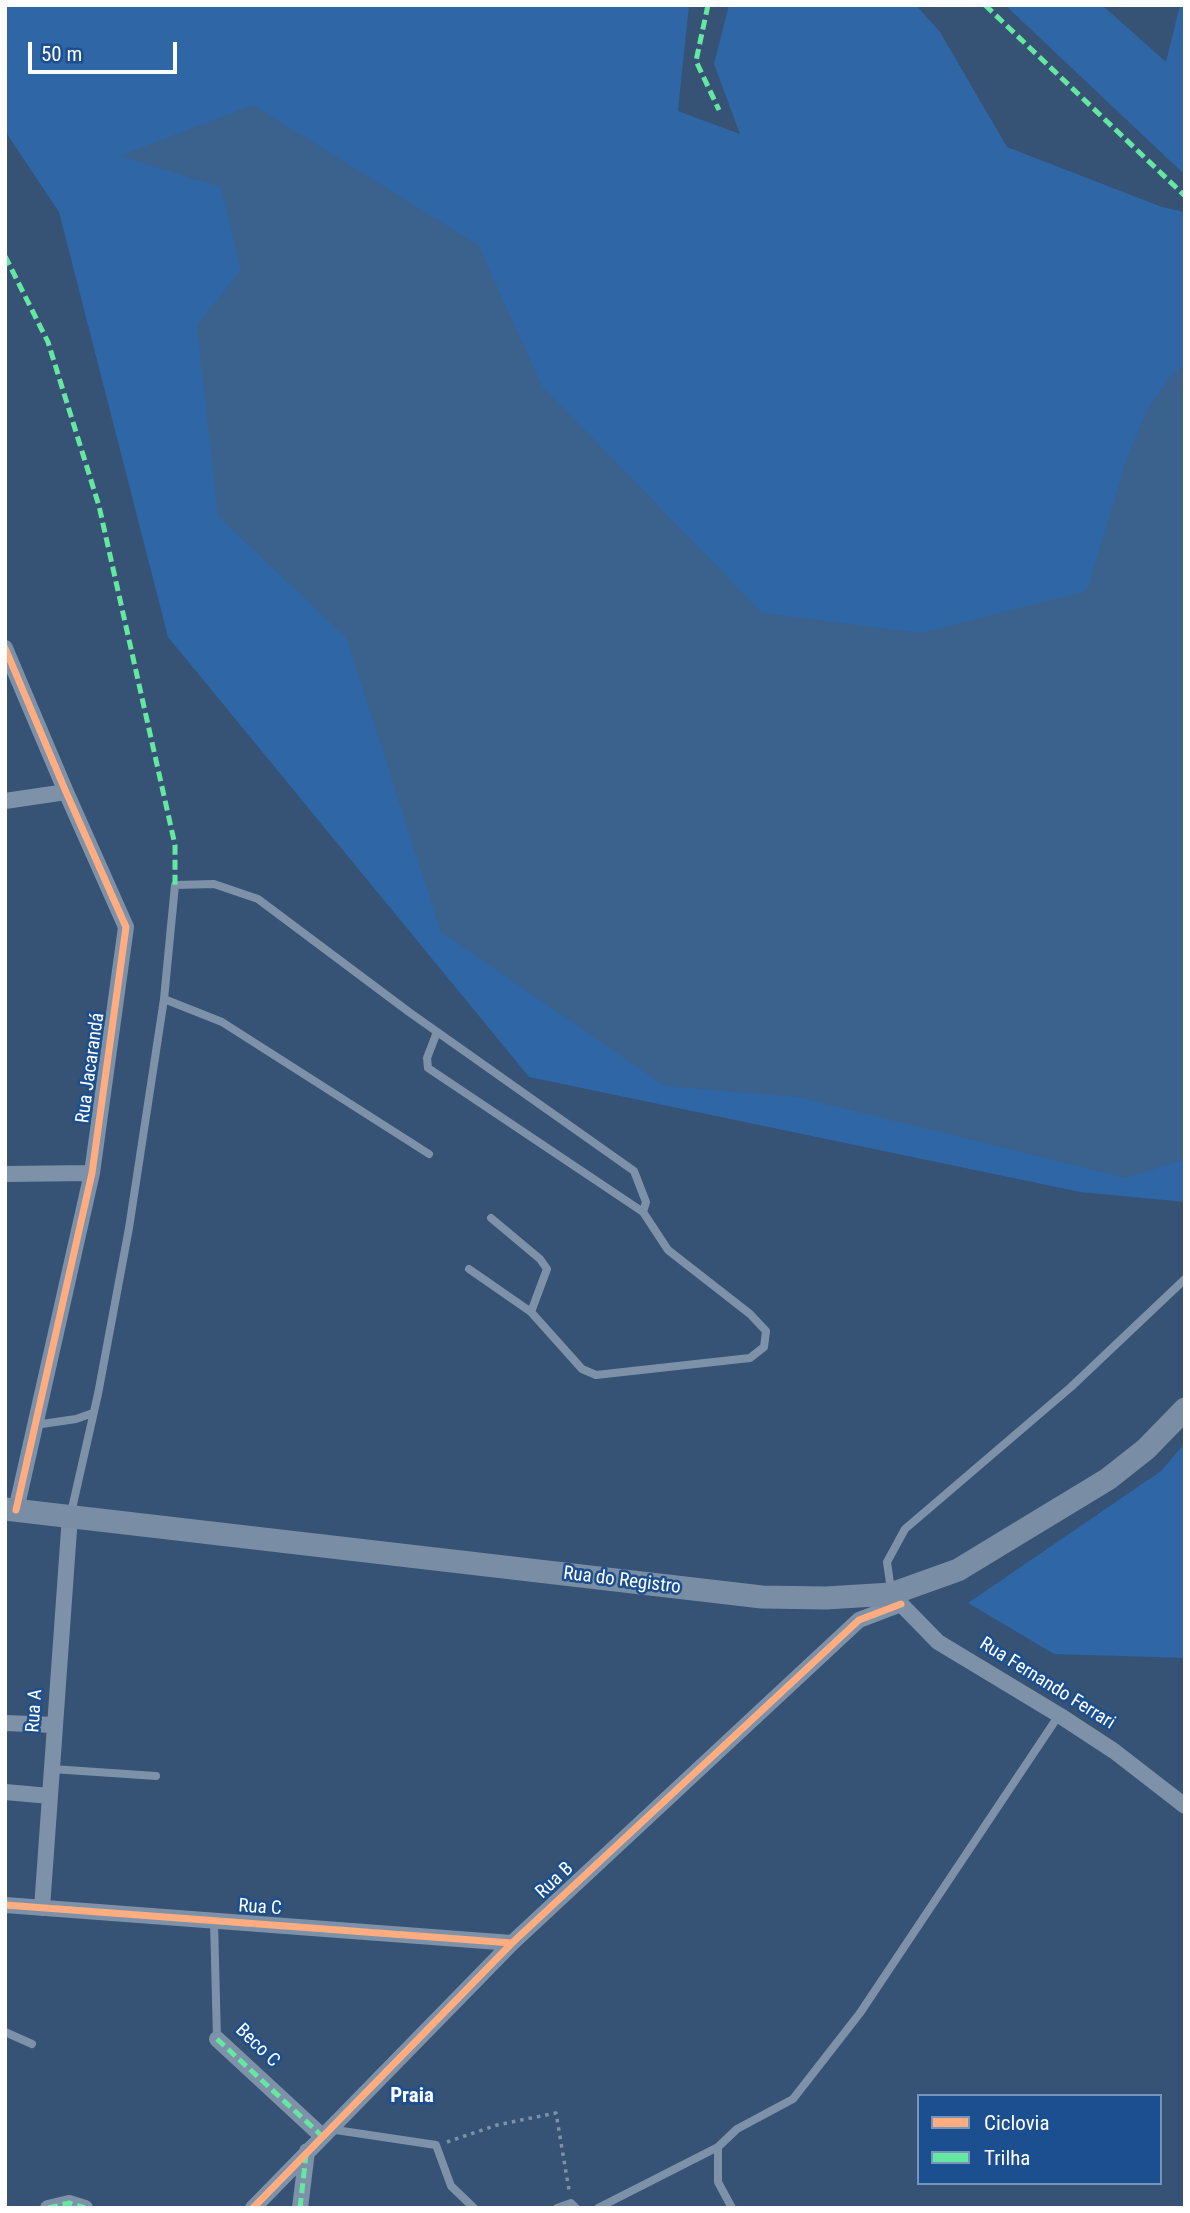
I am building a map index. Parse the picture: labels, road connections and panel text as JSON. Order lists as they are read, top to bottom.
{
  "streets": {
    "main road": ["Rua do Registro"],
    "street": [
      "Rua Jacarandá",
      "Rua Fernando Ferrari",
      "Rua A",
      "Rua B",
      "Rua C",
      "Beco C"
    ]
  },
  "crossings": [
    ["Rua Jacarandá", "Rua do Registro"],
    ["Rua do Registro", "Rua Fernando Ferrari"],
    ["Rua do Registro", "Rua A"],
    ["Rua do Registro", "Rua B"],
    ["Rua Fernando Ferrari", "Rua B"],
    ["Rua A", "Rua C"],
    ["Rua B", "Rua C"],
    ["Rua B", "Beco C"],
    ["Rua C", "Beco C"]
  ],
  "districts": ["Praia"],
  "legend": ["Ciclovia", "Trilha"],
  "scale_bar": "50 m"
}
